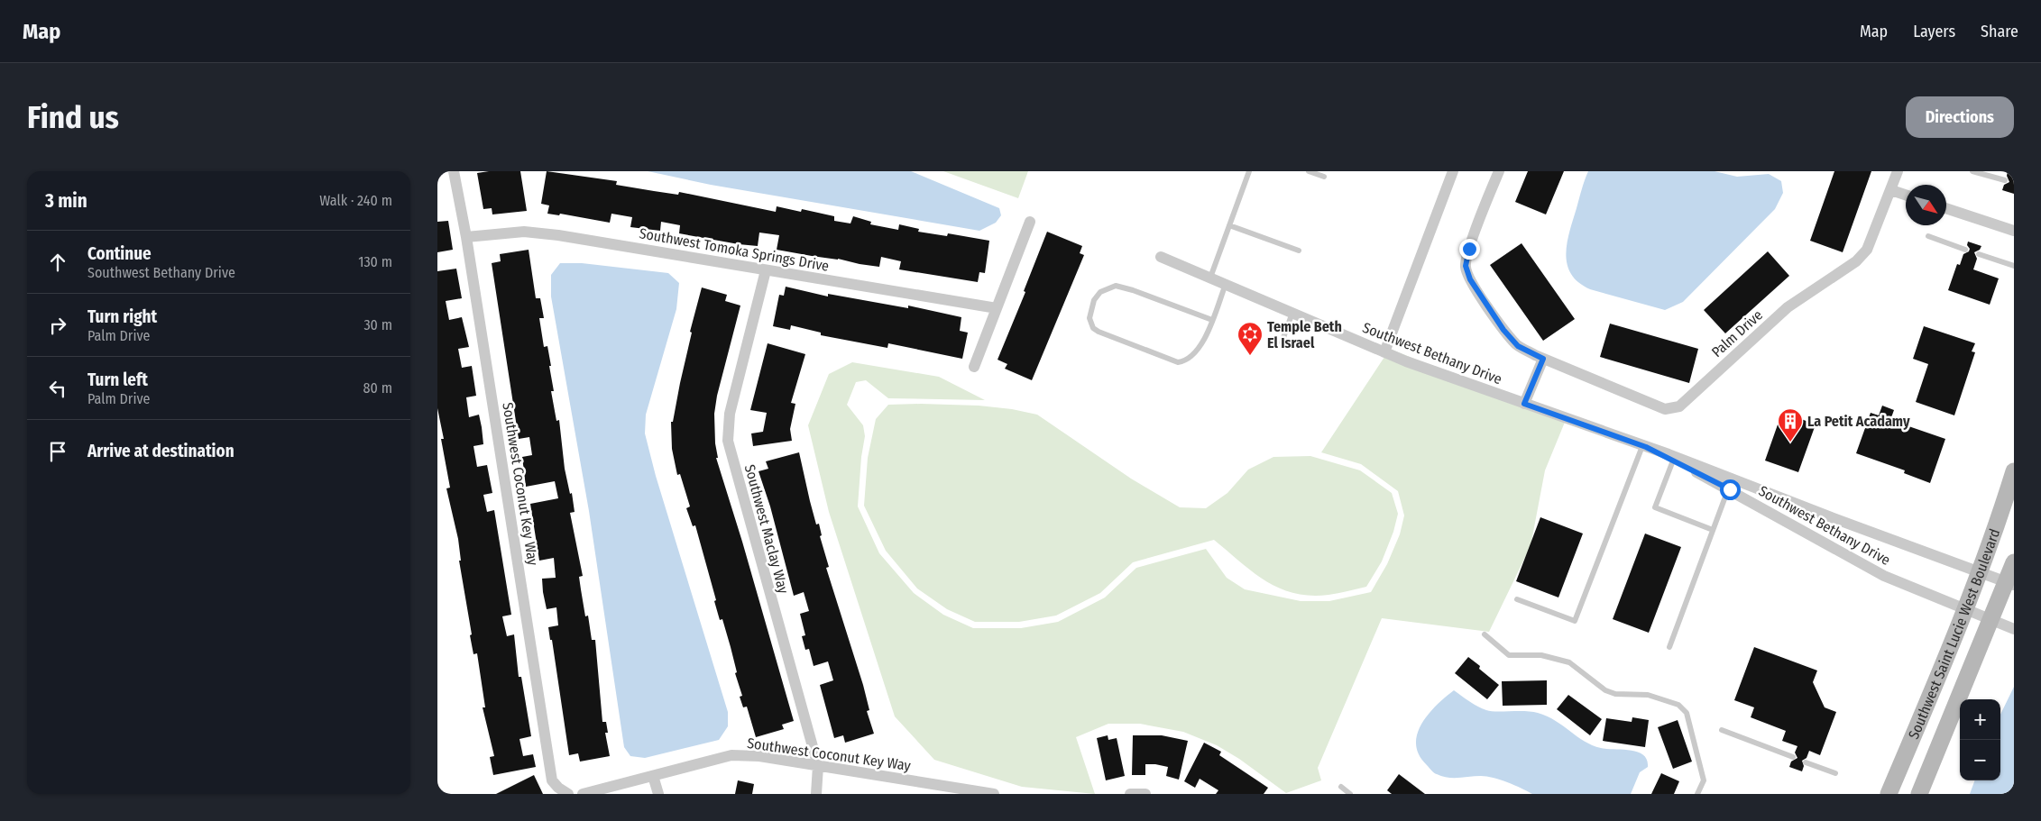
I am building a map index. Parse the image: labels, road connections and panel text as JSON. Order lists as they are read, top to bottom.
{
  "streets": {
    "main road": ["Southwest Saint Lucie West Boulevard"],
    "street": [
      "Southwest Tomoka Springs Drive",
      "Palm Drive",
      "Southwest Bethany Drive",
      "Southwest Coconut Key Way",
      "Southwest Maclay Way"
    ]
  },
  "crossings": [
    ["Southwest Tomoka Springs Drive", "Southwest Coconut Key Way"],
    ["Southwest Tomoka Springs Drive", "Southwest Maclay Way"],
    ["Southwest Bethany Drive", "Southwest Saint Lucie West Boulevard"],
    ["Southwest Coconut Key Way", "Southwest Maclay Way"]
  ],
  "places": {
    "synagogue": ["Temple Beth El Israel"],
    "building": ["La Petit Acadamy"]
  },
  "north": "bottom right",
  "page": {
    "header": "Map",
    "nav": ["Map", "Layers", "Share"],
    "buttons": "Directions",
    "title": "Find us",
    "heading": ["3 min", "Walk · 240 m"],
    "list": [
      ["Continue", "Southwest Bethany Drive", "130 m"],
      ["Turn right", "Palm Drive", "30 m"],
      ["Turn left", "Palm Drive", "80 m"],
      "Arrive at destination"
    ],
    "map_buttons": ["+", "−"]
  }
}
